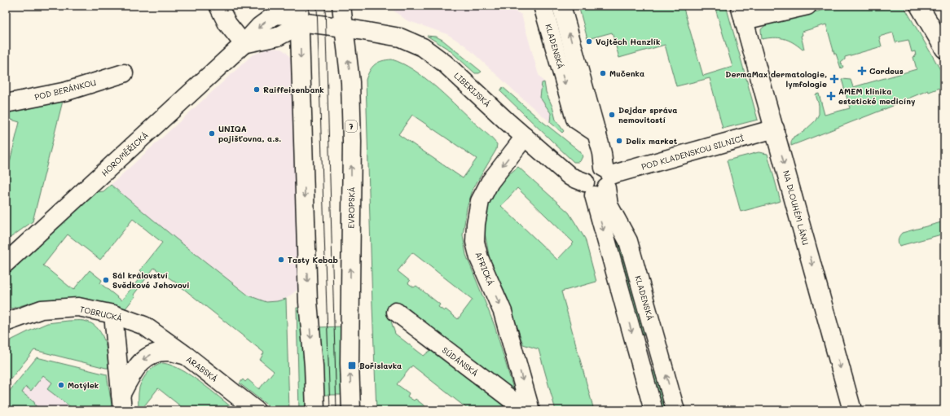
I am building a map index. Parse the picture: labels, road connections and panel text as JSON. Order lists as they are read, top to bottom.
{
  "streets": {
    "street": [
      "KLADENSKÁ",
      "POD BERÁNKOU",
      "LIBERIJSKÁ",
      "7",
      "POD KLADENSKOU SILNICÍ",
      "HOROMĚŘICKÁ",
      "EVROPSKÁ",
      "NA DLOUHÉM LÁNU",
      "AFRICKÁ",
      "TOBRUCKÁ",
      "SÚDÁNSKÁ",
      "ARABSKÁ"
    ]
  },
  "crossings": [
    ["KLADENSKÁ", "LIBERIJSKÁ"],
    ["KLADENSKÁ", "POD KLADENSKOU SILNICÍ"],
    ["LIBERIJSKÁ", "POD KLADENSKOU SILNICÍ"],
    ["LIBERIJSKÁ", "HOROMĚŘICKÁ"],
    ["LIBERIJSKÁ", "EVROPSKÁ"],
    ["LIBERIJSKÁ", "AFRICKÁ"],
    ["POD KLADENSKOU SILNICÍ", "NA DLOUHÉM LÁNU"],
    ["TOBRUCKÁ", "ARABSKÁ"]
  ],
  "one_way": ["NA DLOUHÉM LÁNU", "AFRICKÁ"],
  "places": {
    "other": [
      "Vojtěch Hanzlík",
      "Mučenka",
      "Raiffeisenbank",
      "Dejdar správa nemovitostí",
      "UNIQA pojišťovna, a.s.",
      "Delix market",
      "Tasty Kebab",
      "Sál království Svědkové Jehovovi",
      "Motýlek"
    ],
    "health": ["Cordeus", "DermaMax dermatologie, lymfologie", "AMEM klinika estetické medicíny"],
    "transit": ["Bořislavka"]
  }
}
